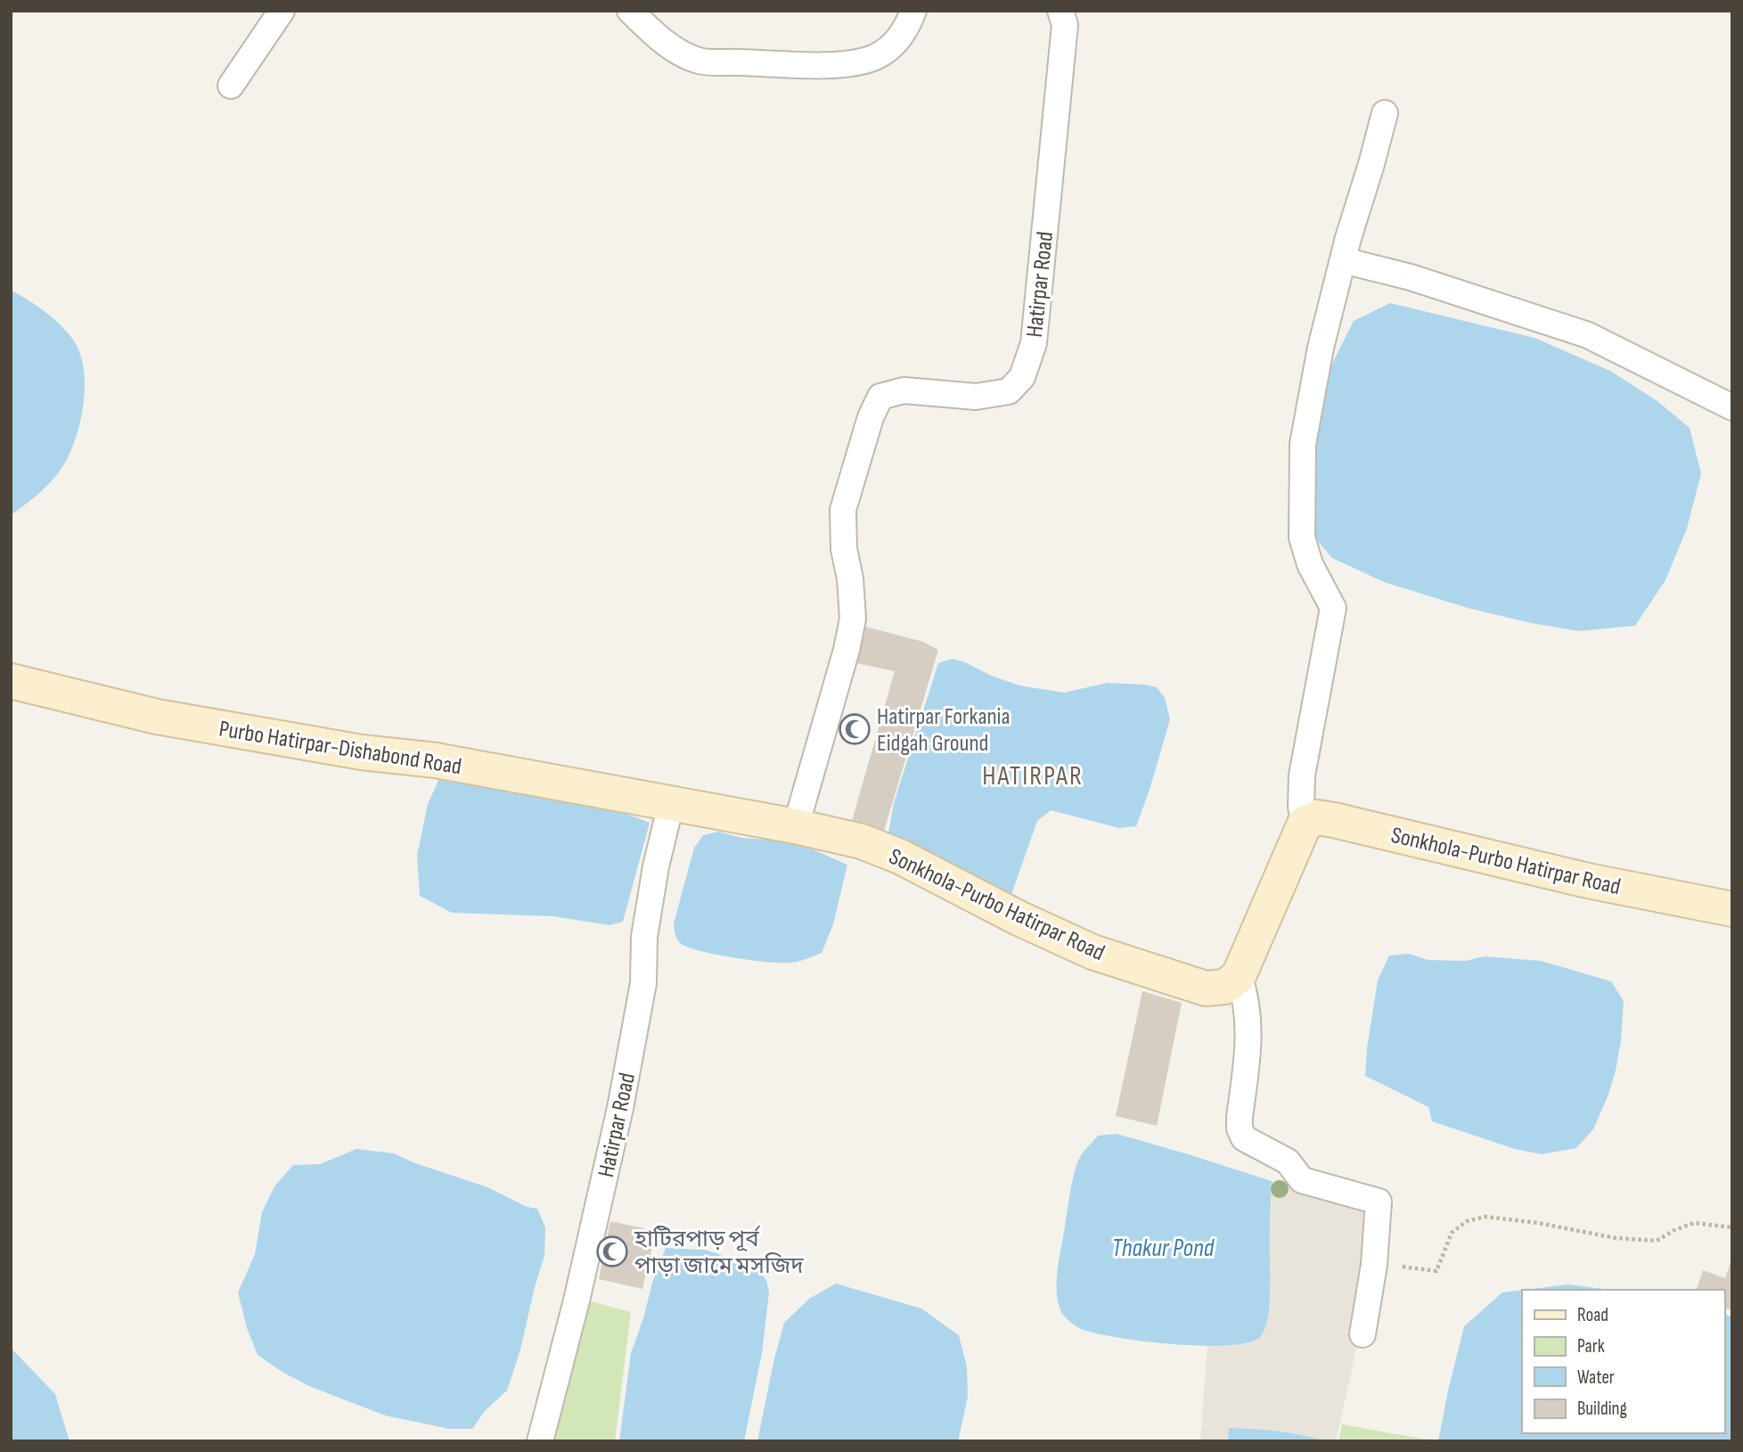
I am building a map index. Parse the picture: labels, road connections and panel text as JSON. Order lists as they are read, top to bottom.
{
  "streets": {
    "street": ["Hatirpar Road", "Purbo Hatirpar-Dishabond Road", "Sonkhola-Purbo Hatirpar Road"]
  },
  "crossings": [
    ["Hatirpar Road", "Purbo Hatirpar-Dishabond Road"],
    ["Hatirpar Road", "Sonkhola-Purbo Hatirpar Road"],
    ["Purbo Hatirpar-Dishabond Road", "Sonkhola-Purbo Hatirpar Road"]
  ],
  "districts": ["HATIRPAR"],
  "water": ["Thakur Pond"],
  "places": {
    "mosque": ["Hatirpar Forkania Eidgah Ground", "হাটিরপাড় পূর্ব পাড়া জামে মসজিদ"]
  },
  "legend": [
    "Road",
    "Park",
    "Water",
    "Building"
  ]
}
